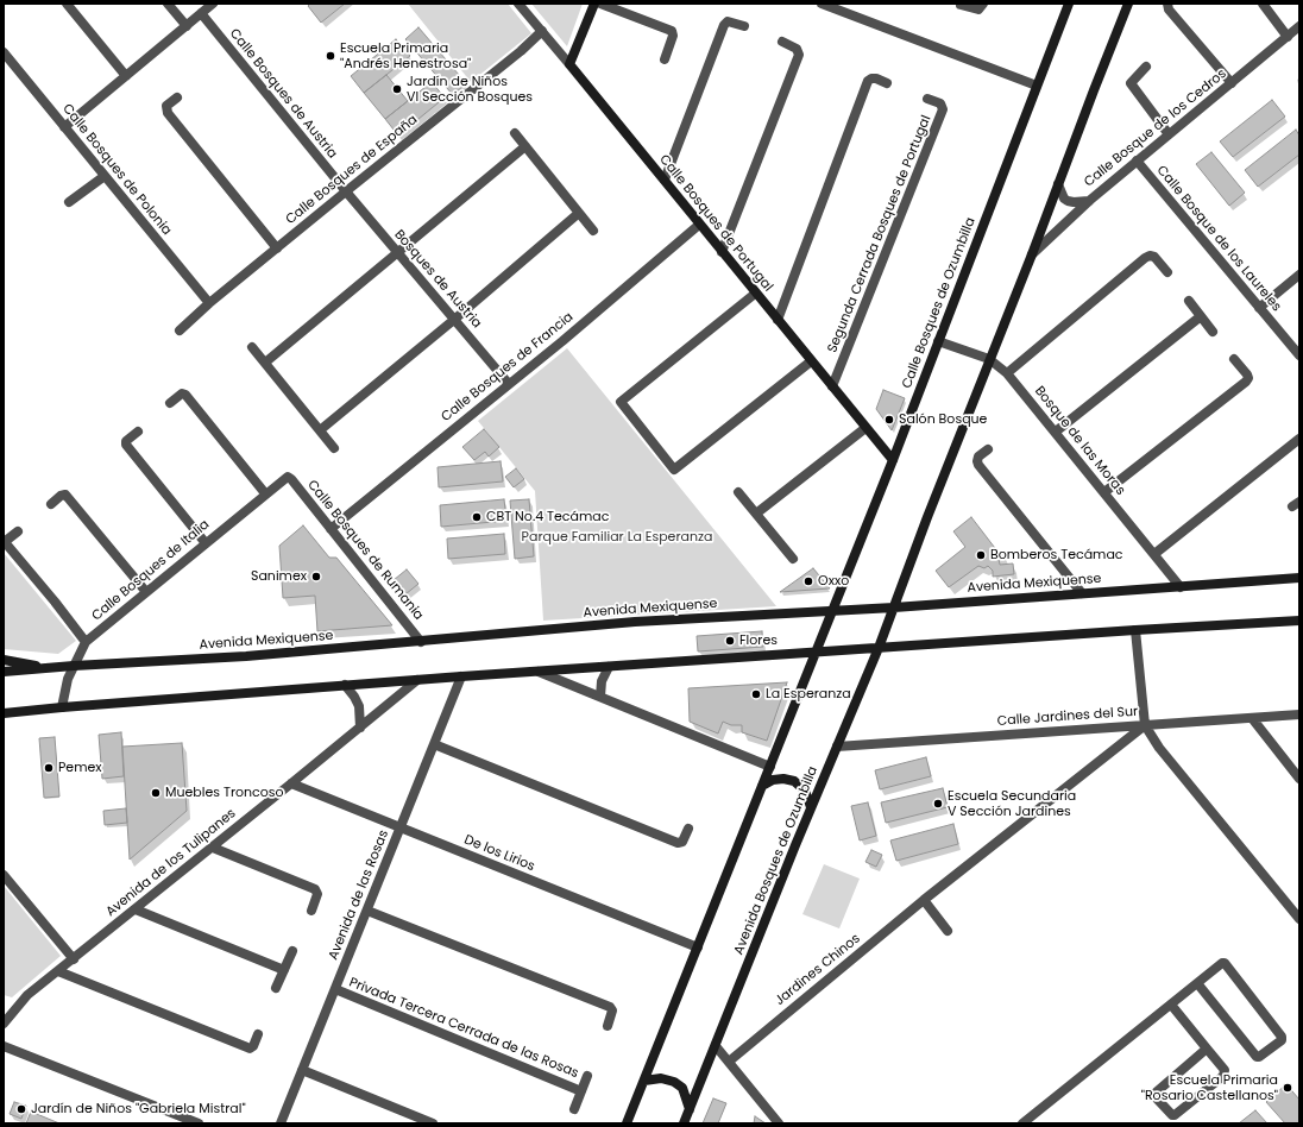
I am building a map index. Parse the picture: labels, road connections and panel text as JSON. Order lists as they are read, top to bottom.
{
  "streets": {
    "main road": [
      "Calle Bosques de Portugal",
      "Calle Bosques de Ozumbilla",
      "Avenida Mexiquense",
      "Avenida Bosques de Ozumbilla"
    ],
    "street": [
      "Calle Bosques de Austria",
      "Calle Bosque de los Cedros",
      "Calle Bosques de Polonia",
      "Calle Bosques de España",
      "Segunda Cerrada Bosques de Portugal",
      "Calle Bosque de los Laureles",
      "Bosques de Austria",
      "Calle Bosques de Francia",
      "Bosque de las Moras",
      "Calle Bosques de Rumania",
      "Calle Bosques de Italia",
      "Calle Jardines del Sur",
      "De los Lirios",
      "Avenida de los Tulipanes",
      "Avenida de las Rosas",
      "Jardines Chinos",
      "Privada Tercera Cerrada de las Rosas"
    ]
  },
  "crossings": [
    ["Calle Bosques de Austria", "Calle Bosques de España"],
    ["Calle Bosques de Austria", "Bosques de Austria"],
    ["Calle Bosque de los Cedros", "Calle Bosque de los Laureles"],
    ["Calle Bosques de Polonia", "Calle Bosques de España"],
    ["Calle Bosques de España", "Calle Bosques de Portugal"],
    ["Calle Bosques de España", "Bosques de Austria"],
    ["Calle Bosques de Portugal", "Segunda Cerrada Bosques de Portugal"],
    ["Calle Bosques de Portugal", "Calle Bosques de Ozumbilla"],
    ["Calle Bosques de Portugal", "Calle Bosques de Francia"],
    ["Bosques de Austria", "Calle Bosques de Francia"],
    ["Calle Bosques de Ozumbilla", "Bosque de las Moras"],
    ["Calle Bosques de Ozumbilla", "Avenida Mexiquense"],
    ["Calle Bosques de Francia", "Calle Bosques de Rumania"],
    ["Bosque de las Moras", "Avenida Mexiquense"],
    ["Calle Bosques de Rumania", "Calle Bosques de Italia"],
    ["Calle Bosques de Rumania", "Avenida Mexiquense"],
    ["Calle Bosques de Italia", "Avenida Mexiquense"],
    ["Avenida Mexiquense", "Avenida Bosques de Ozumbilla"],
    ["Calle Jardines del Sur", "Avenida Bosques de Ozumbilla"],
    ["Calle Jardines del Sur", "Jardines Chinos"],
    ["De los Lirios", "Avenida de los Tulipanes"],
    ["De los Lirios", "Avenida de las Rosas"],
    ["Avenida de las Rosas", "Privada Tercera Cerrada de las Rosas"]
  ],
  "parks": ["Parque Familiar La Esperanza"],
  "places": [
    "Escuela Primaria \"Andrés Henestrosa\"",
    "Jardín de Niños VI Sección Bosques",
    "Salón Bosque",
    "CBT No.4 Tecámac",
    "Bomberos Tecámac",
    "Sanimex",
    "Oxxo",
    "Flores",
    "La Esperanza",
    "Pemex",
    "Muebles Troncoso",
    "Escuela Secundaria V Sección Jardines",
    "Escuela Primaria \"Rosario Castellanos\"",
    "Jardín de Niños \"Gabriela Mistral\""
  ]
}
